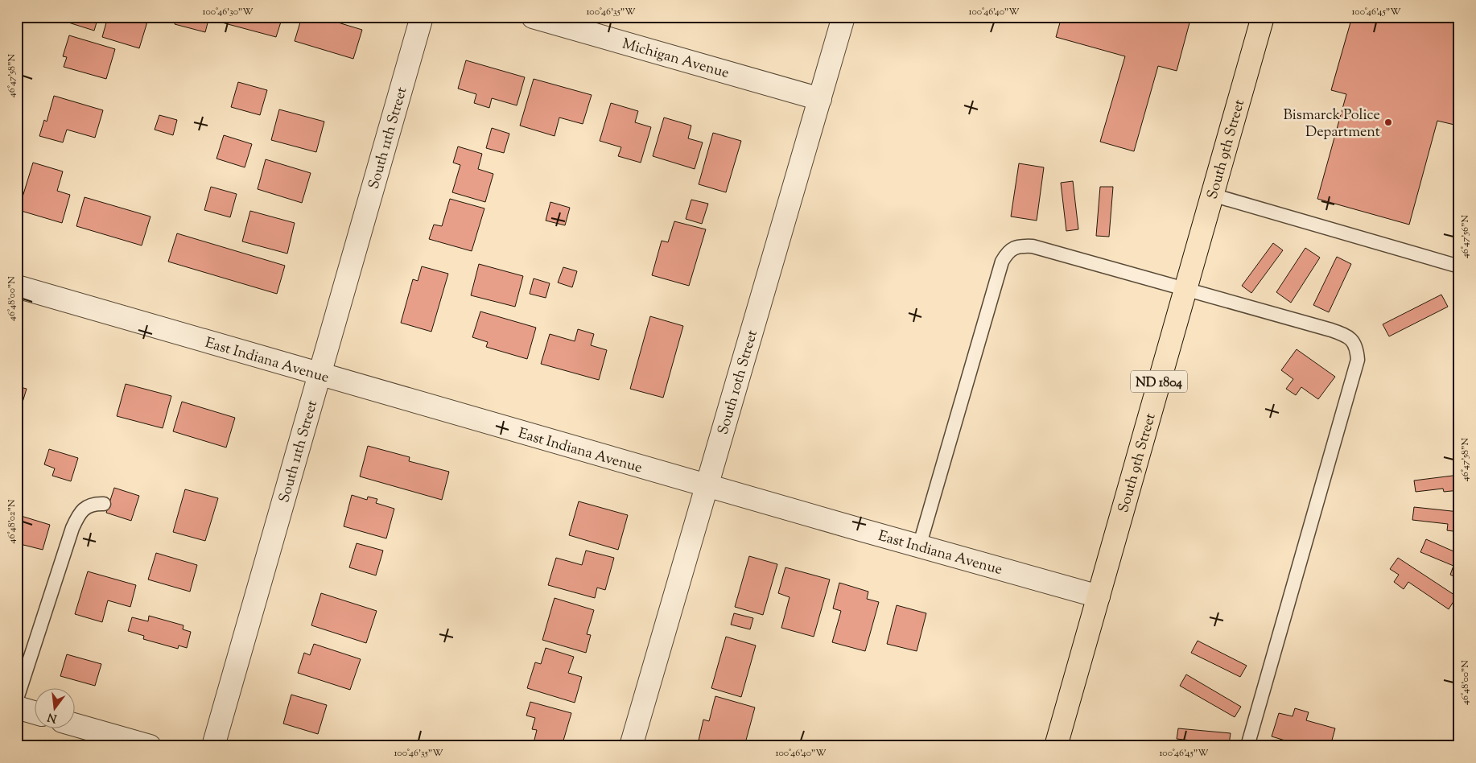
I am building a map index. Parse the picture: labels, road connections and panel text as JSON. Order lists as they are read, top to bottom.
{
  "streets": {
    "main road": ["South 9th Street", "ND 1804"],
    "street": [
      "Michigan Avenue",
      "South 11th Street",
      "East Indiana Avenue",
      "South 10th Street"
    ]
  },
  "crossings": [
    ["Michigan Avenue", "South 10th Street"],
    ["South 11th Street", "East Indiana Avenue"],
    ["South 9th Street", "East Indiana Avenue"],
    ["East Indiana Avenue", "South 10th Street"]
  ],
  "places": ["Bismarck Police Department"],
  "north": "bottom",
  "coordinates": [
    "100°46'30\"W",
    "100°46'35\"W",
    "100°46'40\"W",
    "100°46'45\"W",
    "46°47'58\"N",
    "46°47'56\"N",
    "46°48'00\"N",
    "46°48'02\"N"
  ]
}
